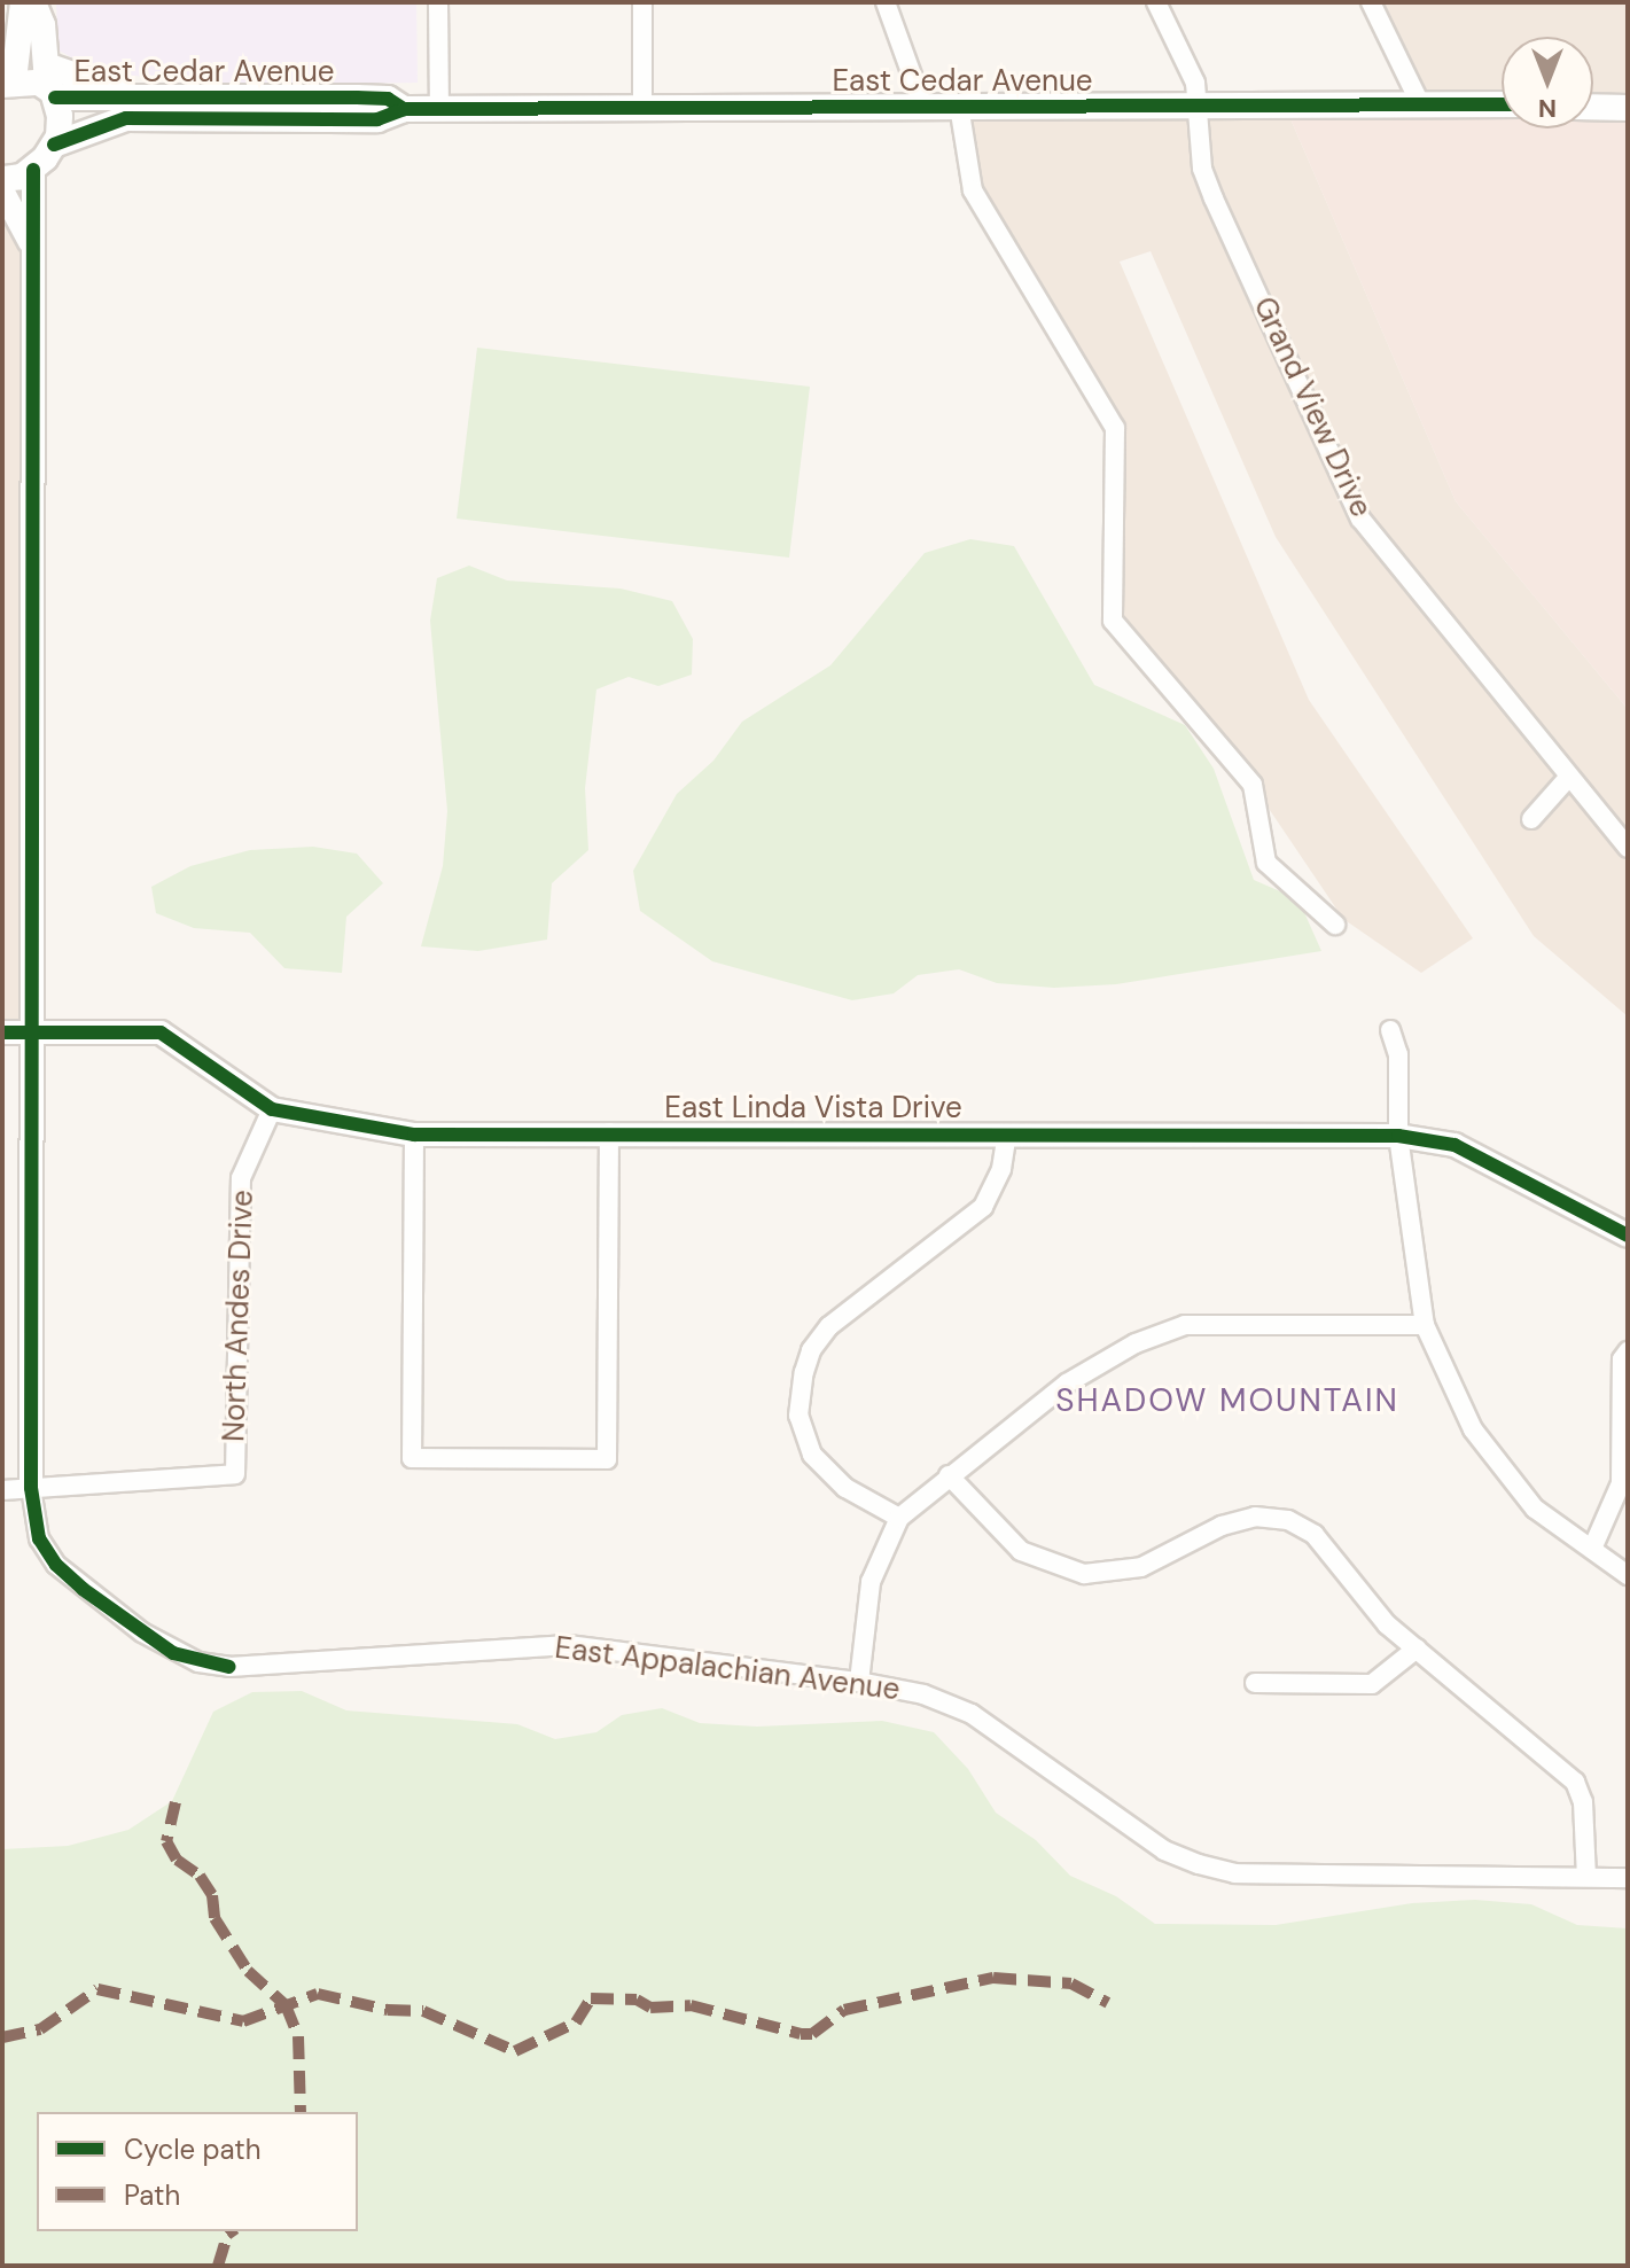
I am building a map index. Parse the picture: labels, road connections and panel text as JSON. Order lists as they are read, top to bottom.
{
  "streets": {
    "main road": ["East Cedar Avenue"],
    "street": [
      "Grand View Drive",
      "East Linda Vista Drive",
      "North Andes Drive",
      "East Appalachian Avenue"
    ]
  },
  "crossings": [
    ["East Cedar Avenue", "Grand View Drive"],
    ["East Linda Vista Drive", "North Andes Drive"],
    ["North Andes Drive", "East Appalachian Avenue"]
  ],
  "districts": ["SHADOW MOUNTAIN"],
  "legend": ["Cycle path", "Path"],
  "north": "bottom"
}
